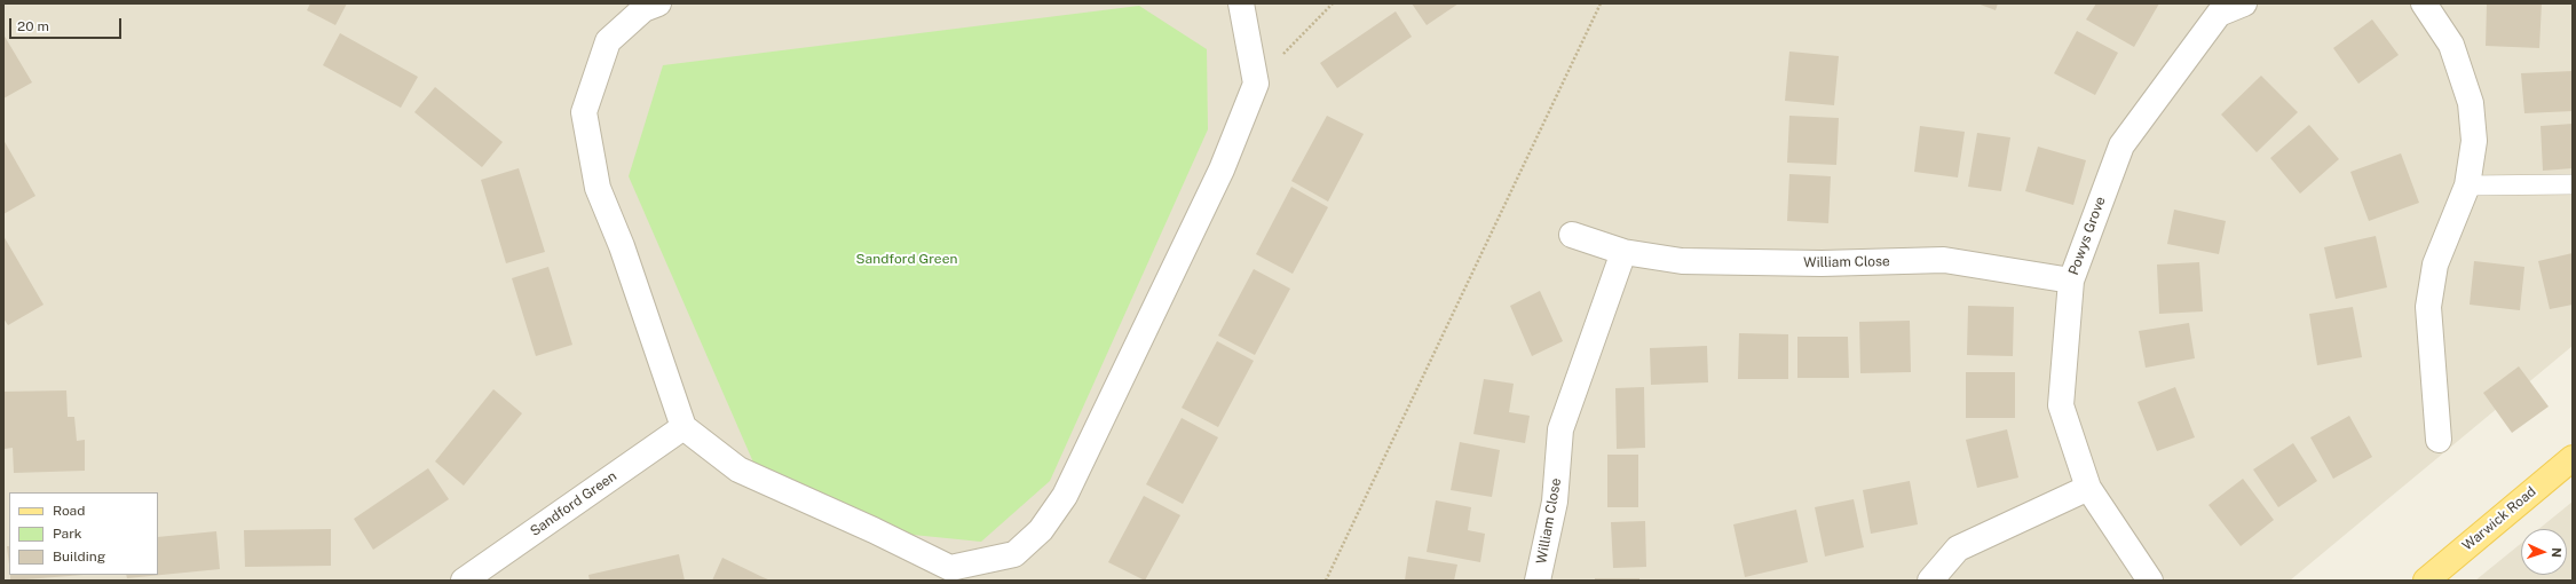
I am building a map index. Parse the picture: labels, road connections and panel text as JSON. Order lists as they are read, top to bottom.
{
  "streets": {
    "main road": ["Warwick Road"],
    "street": ["Powys Grove", "William Close", "Sandford Green"]
  },
  "crossings": [
    ["Powys Grove", "William Close"]
  ],
  "parks": ["Sandford Green"],
  "legend": ["Road", "Park", "Building"],
  "scale_bar": "20 m",
  "north": "right"
}
